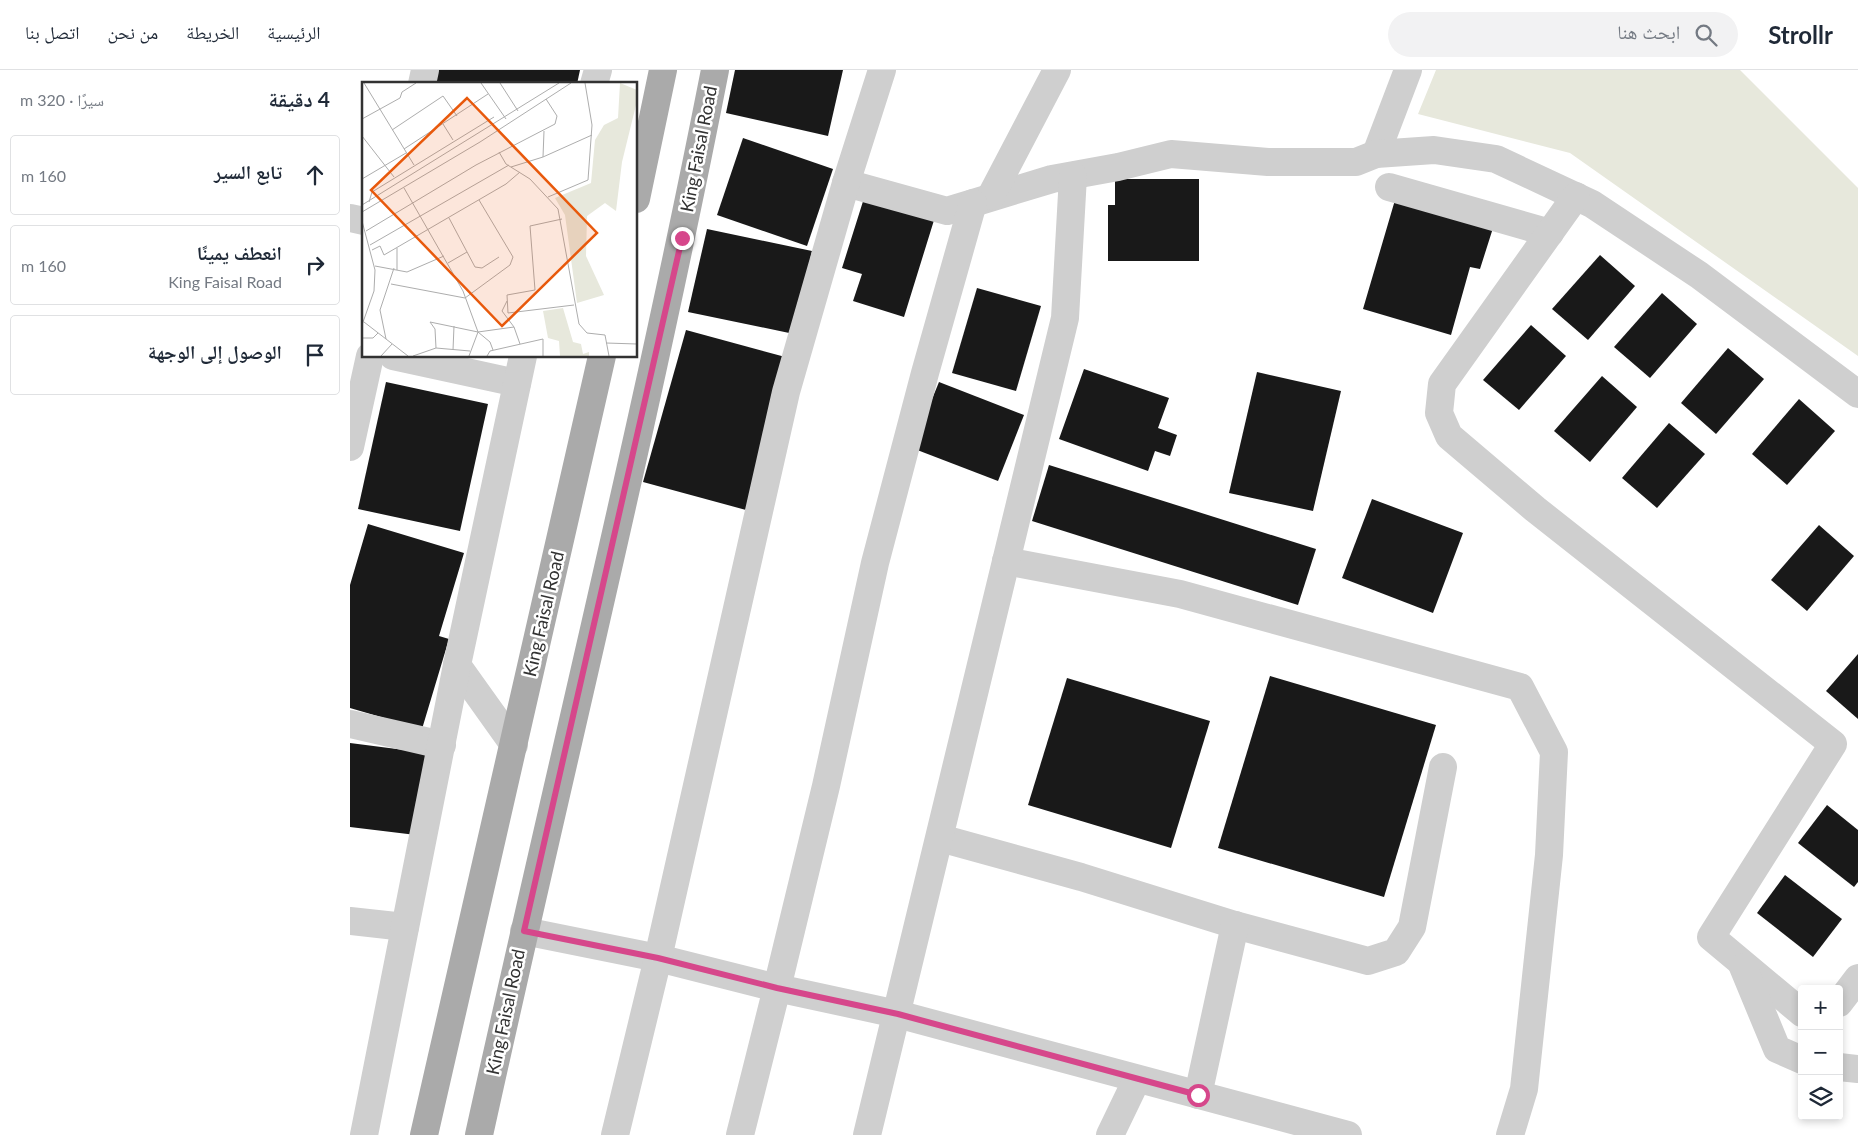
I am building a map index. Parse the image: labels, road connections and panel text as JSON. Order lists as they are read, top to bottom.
{
  "streets": {
    "main road": ["King Faisal Road"]
  },
  "page": {
    "header": "Strollr",
    "search": "ابحث هنا",
    "nav": [
      "الرئيسية",
      "الخريطة",
      "من نحن",
      "اتصل بنا"
    ],
    "heading": ["4 دقيقة", "سيرًا · 320 m"],
    "list": [
      ["تابع السير", "160 m"],
      ["انعطف يمينًا", "King Faisal Road", "160 m"],
      "الوصول إلى الوجهة"
    ],
    "map_buttons": ["+", "−"]
  }
}
